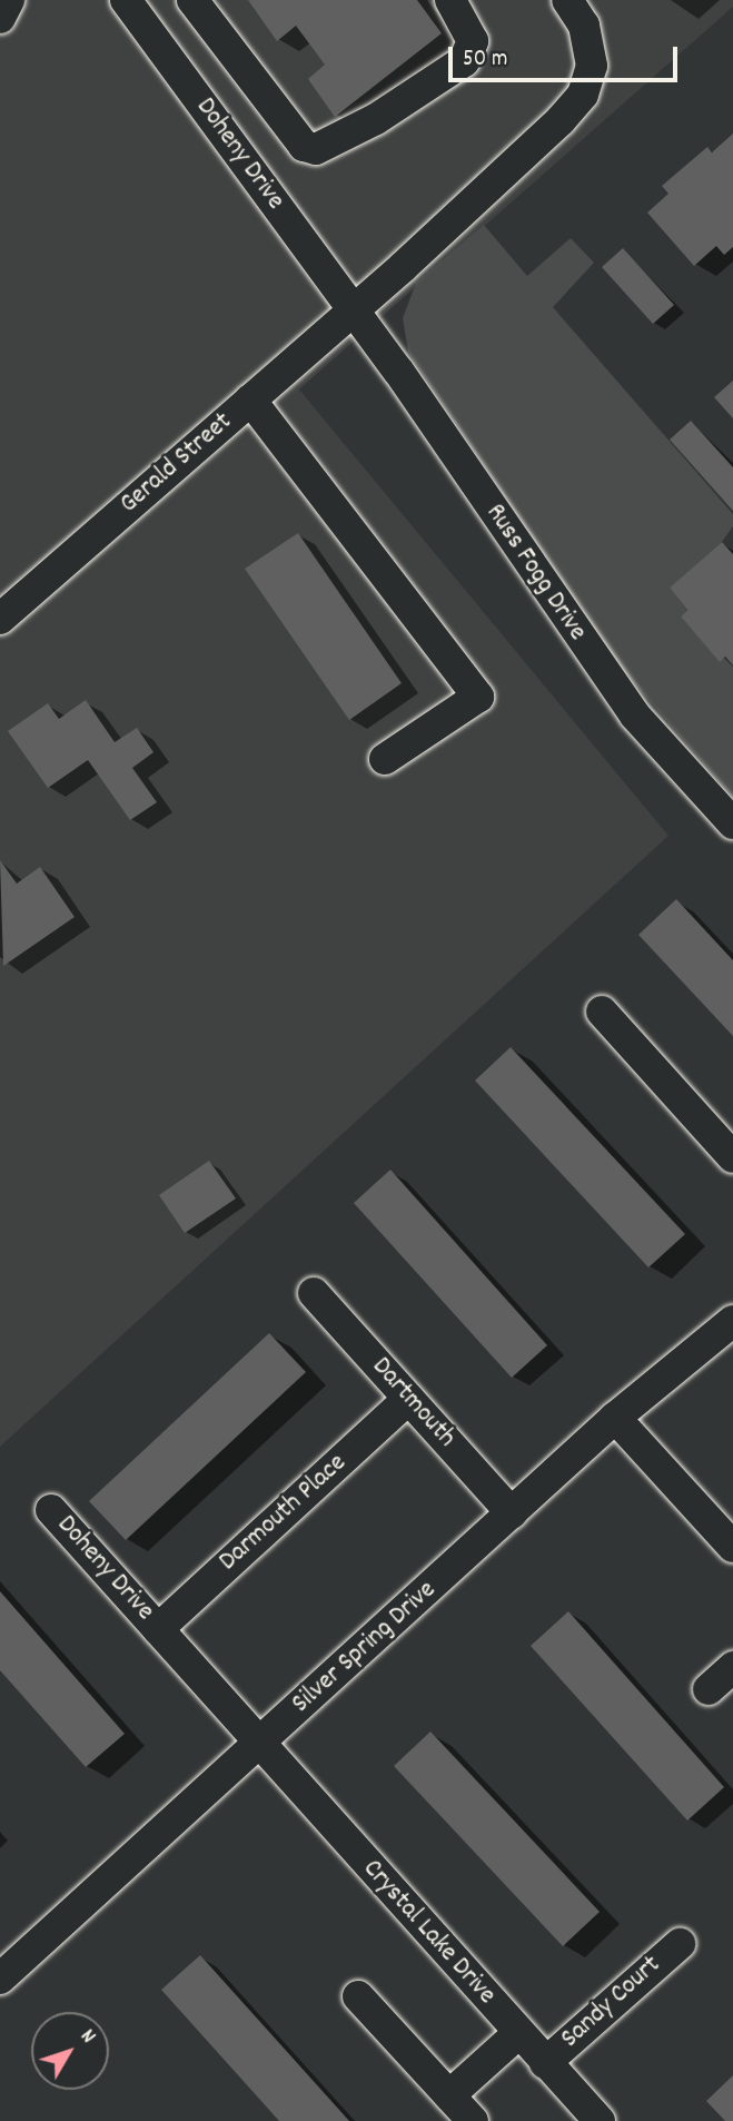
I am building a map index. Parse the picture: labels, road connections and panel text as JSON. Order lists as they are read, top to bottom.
{
  "streets": {
    "street": [
      "Doheny Drive",
      "Gerald Street",
      "Russ Fogg Drive",
      "Dartmouth",
      "Darmouth Place",
      "Silver Spring Drive",
      "Crystal Lake Drive",
      "Sandy Court"
    ]
  },
  "crossings": [
    ["Doheny Drive", "Gerald Street"],
    ["Doheny Drive", "Russ Fogg Drive"],
    ["Doheny Drive", "Darmouth Place"],
    ["Gerald Street", "Russ Fogg Drive"],
    ["Dartmouth", "Darmouth Place"],
    ["Dartmouth", "Silver Spring Drive"],
    ["Silver Spring Drive", "Crystal Lake Drive"],
    ["Crystal Lake Drive", "Sandy Court"]
  ],
  "scale_bar": "50 m",
  "north": "top right"
}
